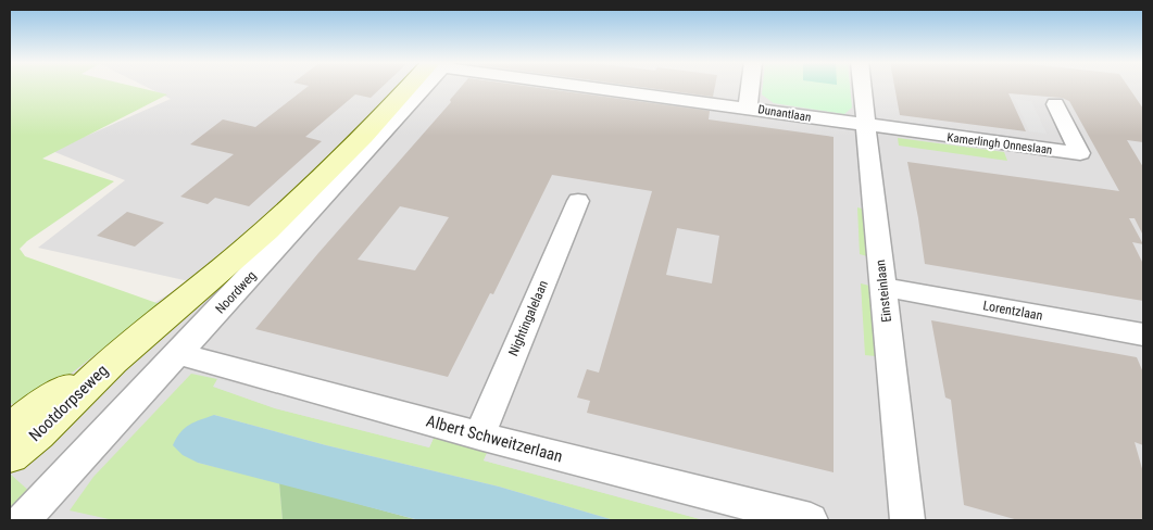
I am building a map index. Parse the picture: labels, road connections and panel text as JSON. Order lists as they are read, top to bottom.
{
  "streets": {
    "main road": ["Noordweg", "Nootdorpseweg"],
    "street": [
      "Dunantlaan",
      "Kamerlingh Onneslaan",
      "Einsteinlaan",
      "Lorentzlaan",
      "Nightingalelaan",
      "Albert Schweitzerlaan"
    ]
  },
  "crossings": [
    ["Dunantlaan", "Kamerlingh Onneslaan"],
    ["Dunantlaan", "Einsteinlaan"],
    ["Kamerlingh Onneslaan", "Einsteinlaan"],
    ["Einsteinlaan", "Lorentzlaan"],
    ["Noordweg", "Nootdorpseweg"],
    ["Noordweg", "Albert Schweitzerlaan"],
    ["Nightingalelaan", "Albert Schweitzerlaan"]
  ]
}
